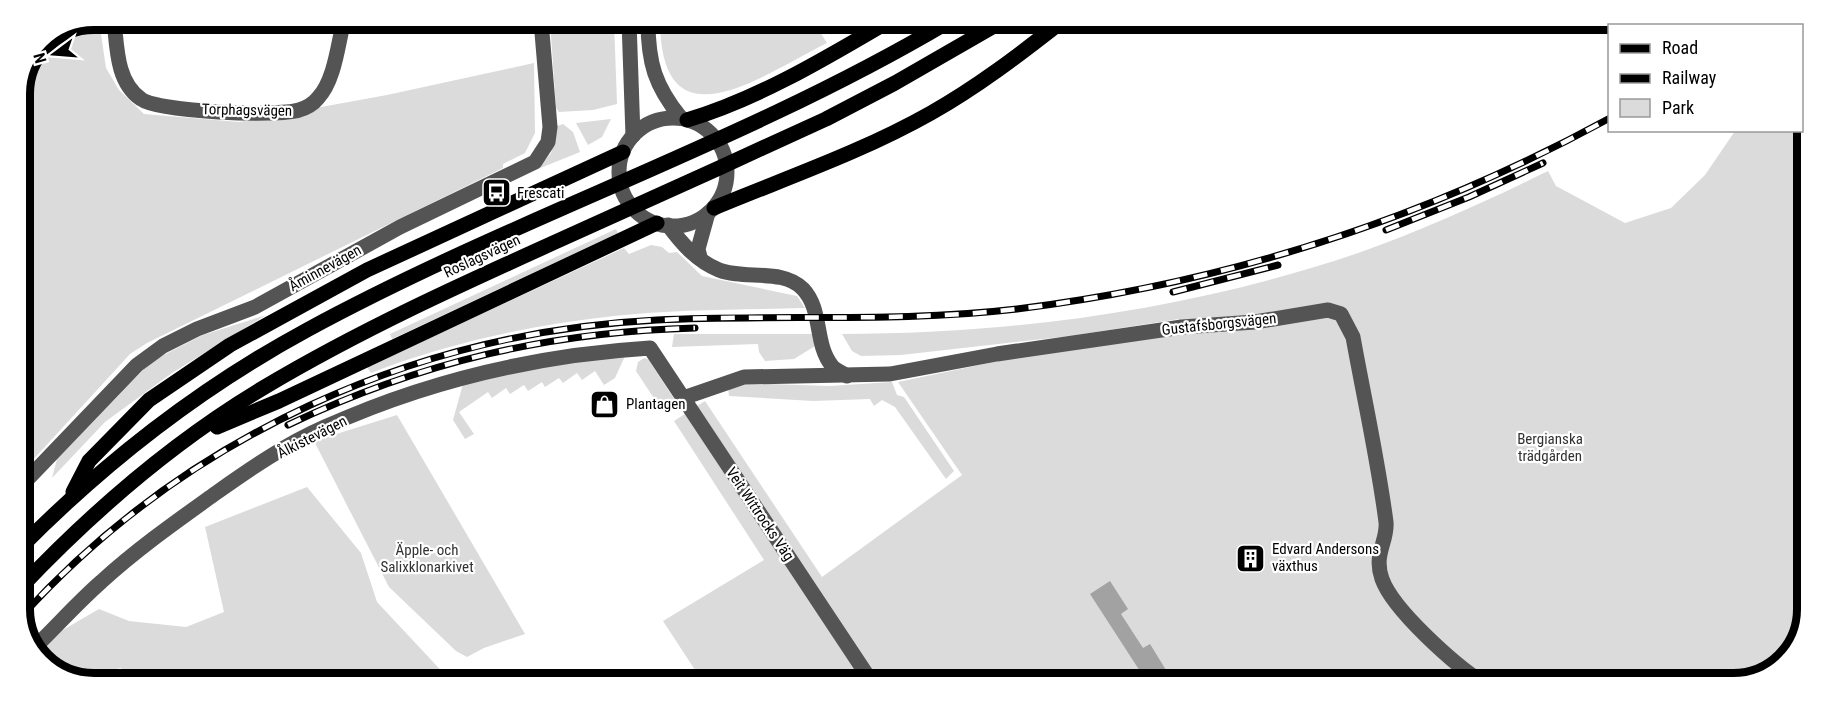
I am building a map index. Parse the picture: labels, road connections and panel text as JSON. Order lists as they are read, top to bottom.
{
  "streets": {
    "main road": ["Roslagsvägen"],
    "street": [
      "Torphagsvägen",
      "Åminnevägen",
      "Gustafsborgsvägen",
      "Ålkistevägen",
      "Veit Wittrocks Väg"
    ]
  },
  "crossings": [
    ["Gustafsborgsvägen", "Veit Wittrocks Väg"],
    ["Ålkistevägen", "Veit Wittrocks Väg"]
  ],
  "parks": ["Bergianska trädgården", "Äpple- och Salixklonarkivet"],
  "places": {
    "bus stop": ["Frescati"],
    "shop": ["Plantagen"],
    "building": ["Edvard Andersons växthus"]
  },
  "legend": ["Road", "Railway", "Park"],
  "north": "left"
}
